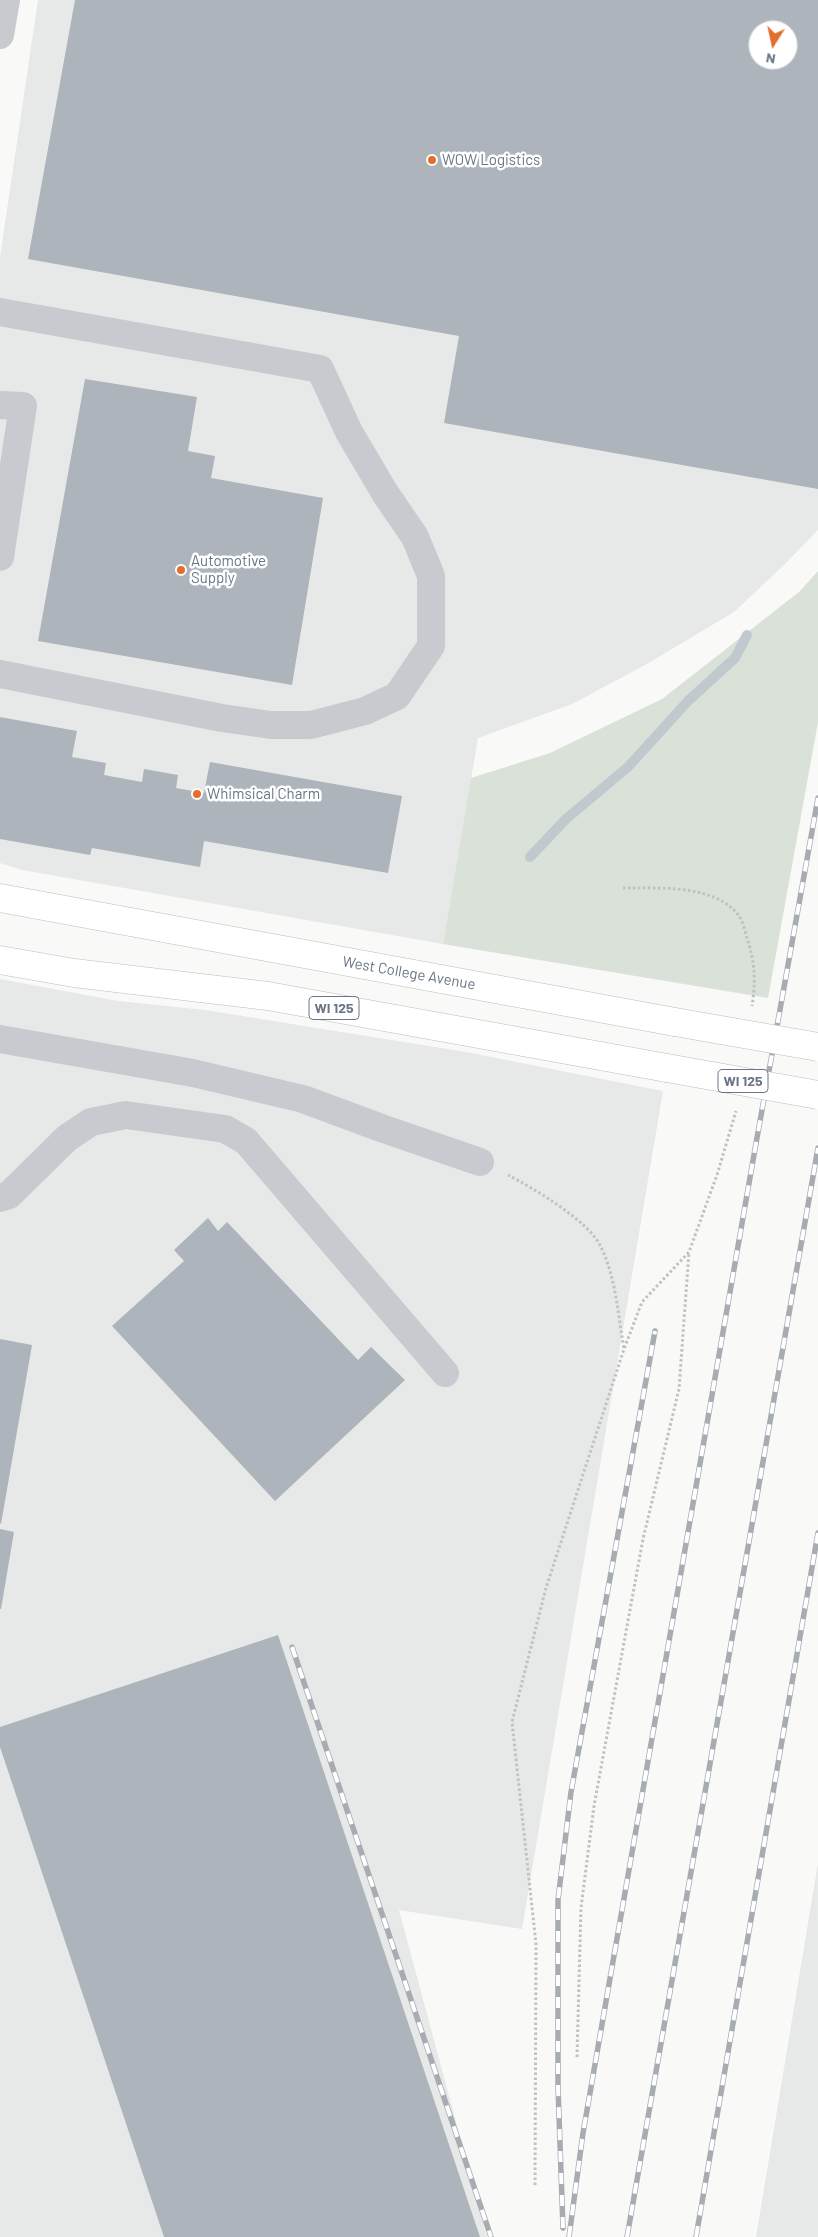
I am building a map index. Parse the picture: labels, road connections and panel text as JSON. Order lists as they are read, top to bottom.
{
  "streets": {
    "main road": ["West College Avenue", "WI 125"]
  },
  "places": ["WOW Logistics", "Automotive Supply", "Whimsical Charm"],
  "north": "bottom"
}
